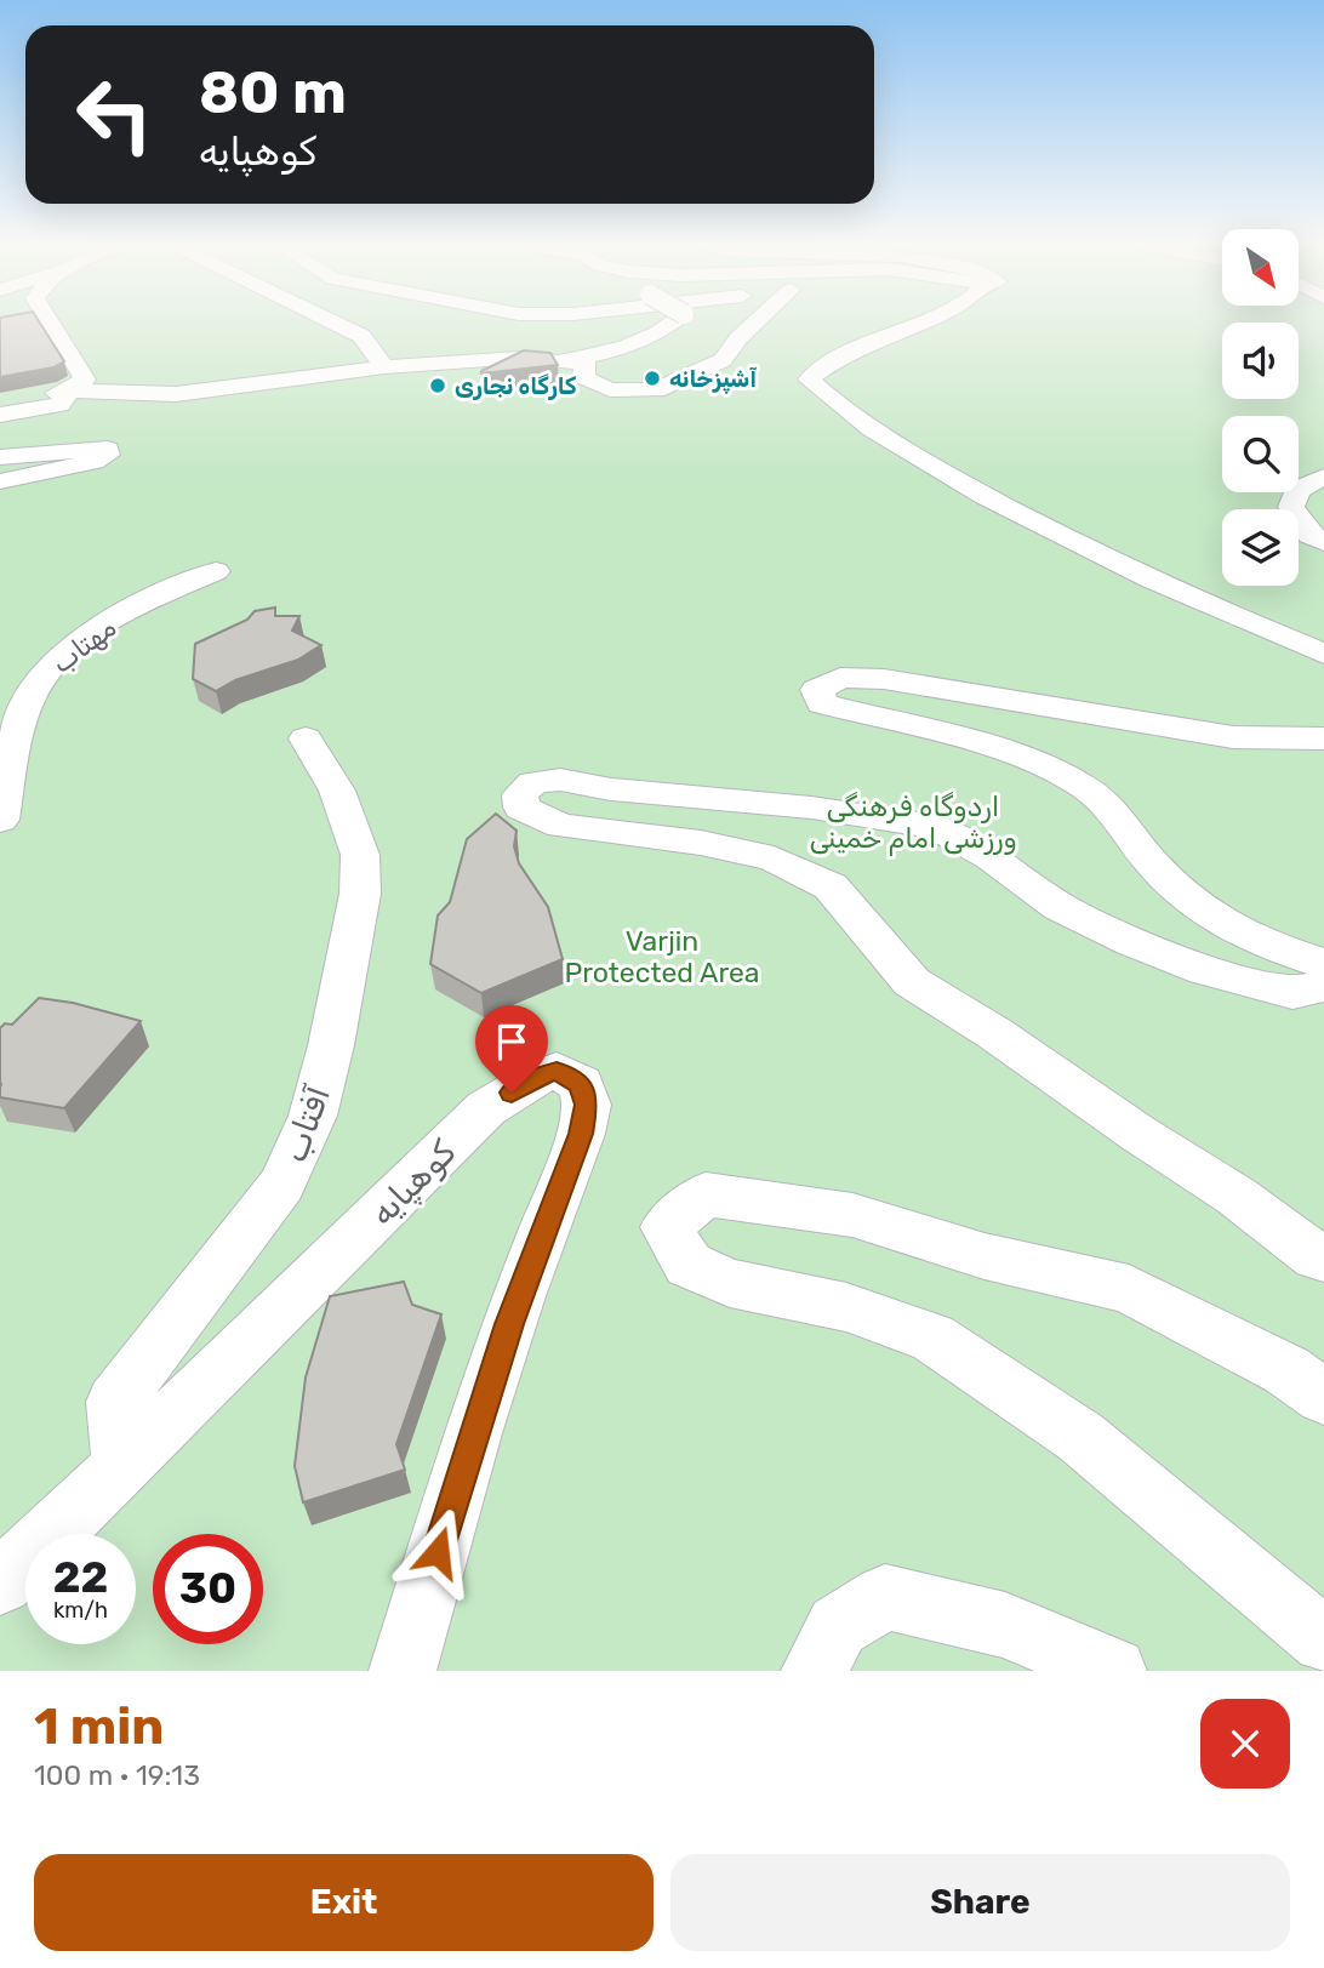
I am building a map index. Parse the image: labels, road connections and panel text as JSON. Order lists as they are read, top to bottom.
{
  "streets": {
    "street": ["مهتاب", "آفتاب", "کوهپایه"]
  },
  "crossings": [
    ["آفتاب", "کوهپایه"]
  ],
  "parks": ["اردوگاه فرهنگی ورزشی امام خمینی", "Varjin Protected Area"],
  "places": ["آشپزخانه", "کارگاه نجاری"],
  "north": "bottom right",
  "page": {
    "turn": ["80 m", "کوهپایه"],
    "speed": "22 km/h",
    "limit": "30",
    "heading": ["1 min", "100 m · 19:13"],
    "buttons": ["Exit", "Share"]
  }
}
